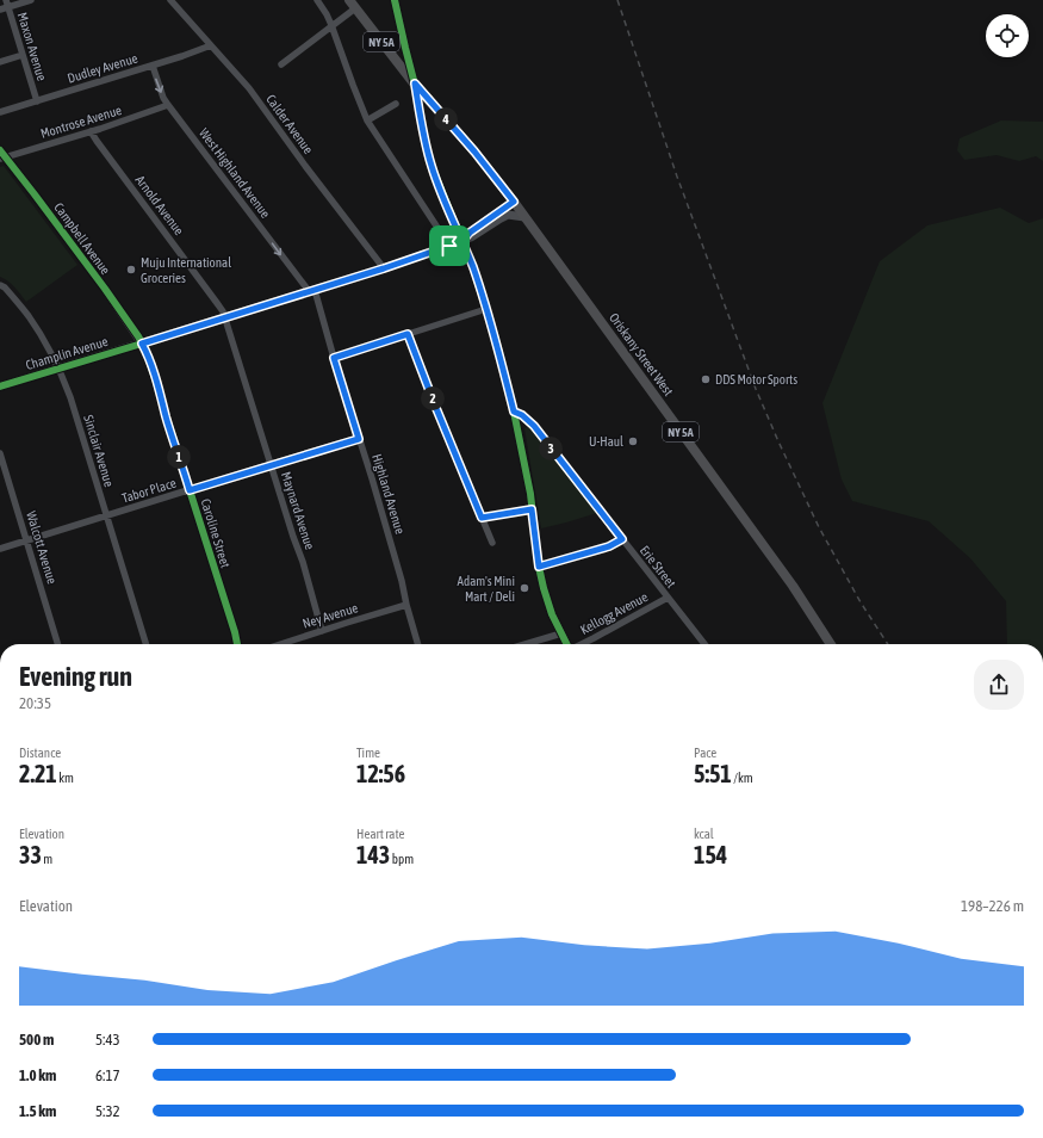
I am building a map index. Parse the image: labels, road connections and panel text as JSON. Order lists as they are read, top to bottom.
{
  "streets": {
    "main road": ["NY 5A", "Oriskany Street West"],
    "street": [
      "Maxon Avenue",
      "Dudley Avenue",
      "Montrose Avenue",
      "Calder Avenue",
      "West Highland Avenue",
      "Arnold Avenue",
      "Campbell Avenue",
      "Champlin Avenue",
      "Sinclair Avenue",
      "Tabor Place",
      "Highland Avenue",
      "Maynard Avenue",
      "Caroline Street",
      "Walcott Avenue",
      "Erie Street",
      "Kellogg Avenue",
      "Ney Avenue"
    ]
  },
  "crossings": [
    ["NY 5A", "Oriskany Street West"],
    ["Maxon Avenue", "Dudley Avenue"],
    ["Dudley Avenue", "Calder Avenue"],
    ["Dudley Avenue", "West Highland Avenue"],
    ["Montrose Avenue", "West Highland Avenue"],
    ["Montrose Avenue", "Arnold Avenue"],
    ["Montrose Avenue", "Campbell Avenue"],
    ["Calder Avenue", "Champlin Avenue"],
    ["West Highland Avenue", "Champlin Avenue"],
    ["West Highland Avenue", "Highland Avenue"],
    ["Arnold Avenue", "Champlin Avenue"],
    ["Arnold Avenue", "Maynard Avenue"],
    ["Campbell Avenue", "Champlin Avenue"],
    ["Campbell Avenue", "Caroline Street"],
    ["Champlin Avenue", "Oriskany Street West"],
    ["Champlin Avenue", "Sinclair Avenue"],
    ["Champlin Avenue", "Highland Avenue"],
    ["Champlin Avenue", "Maynard Avenue"],
    ["Champlin Avenue", "Caroline Street"],
    ["Sinclair Avenue", "Tabor Place"],
    ["Tabor Place", "Highland Avenue"],
    ["Tabor Place", "Maynard Avenue"],
    ["Tabor Place", "Caroline Street"],
    ["Tabor Place", "Walcott Avenue"],
    ["Highland Avenue", "Ney Avenue"],
    ["Maynard Avenue", "Ney Avenue"],
    ["Erie Street", "Kellogg Avenue"]
  ],
  "one_way": ["West Highland Avenue"],
  "places": [
    "Muju International Groceries",
    "DDS Motor Sports",
    "U-Haul",
    "Adam's Mini Mart / Deli"
  ],
  "page": {
    "pins": [
      "4",
      "2",
      "3",
      "1"
    ],
    "heading": ["Evening run", "20:35"],
    "stats": [
      ["Distance", "2.21 km"],
      ["Time", "12:56"],
      ["Pace", "5:51 /km"],
      ["Elevation", "33 m"],
      ["Heart rate", "143 bpm"],
      ["kcal", "154"]
    ],
    "chart": ["Elevation", "198–226 m"],
    "list": [
      {
        "name": "500 m",
        "note": "5:43"
      },
      {
        "name": "1.0 km",
        "note": "6:17"
      },
      {
        "name": "1.5 km",
        "note": "5:32"
      }
    ]
  }
}
